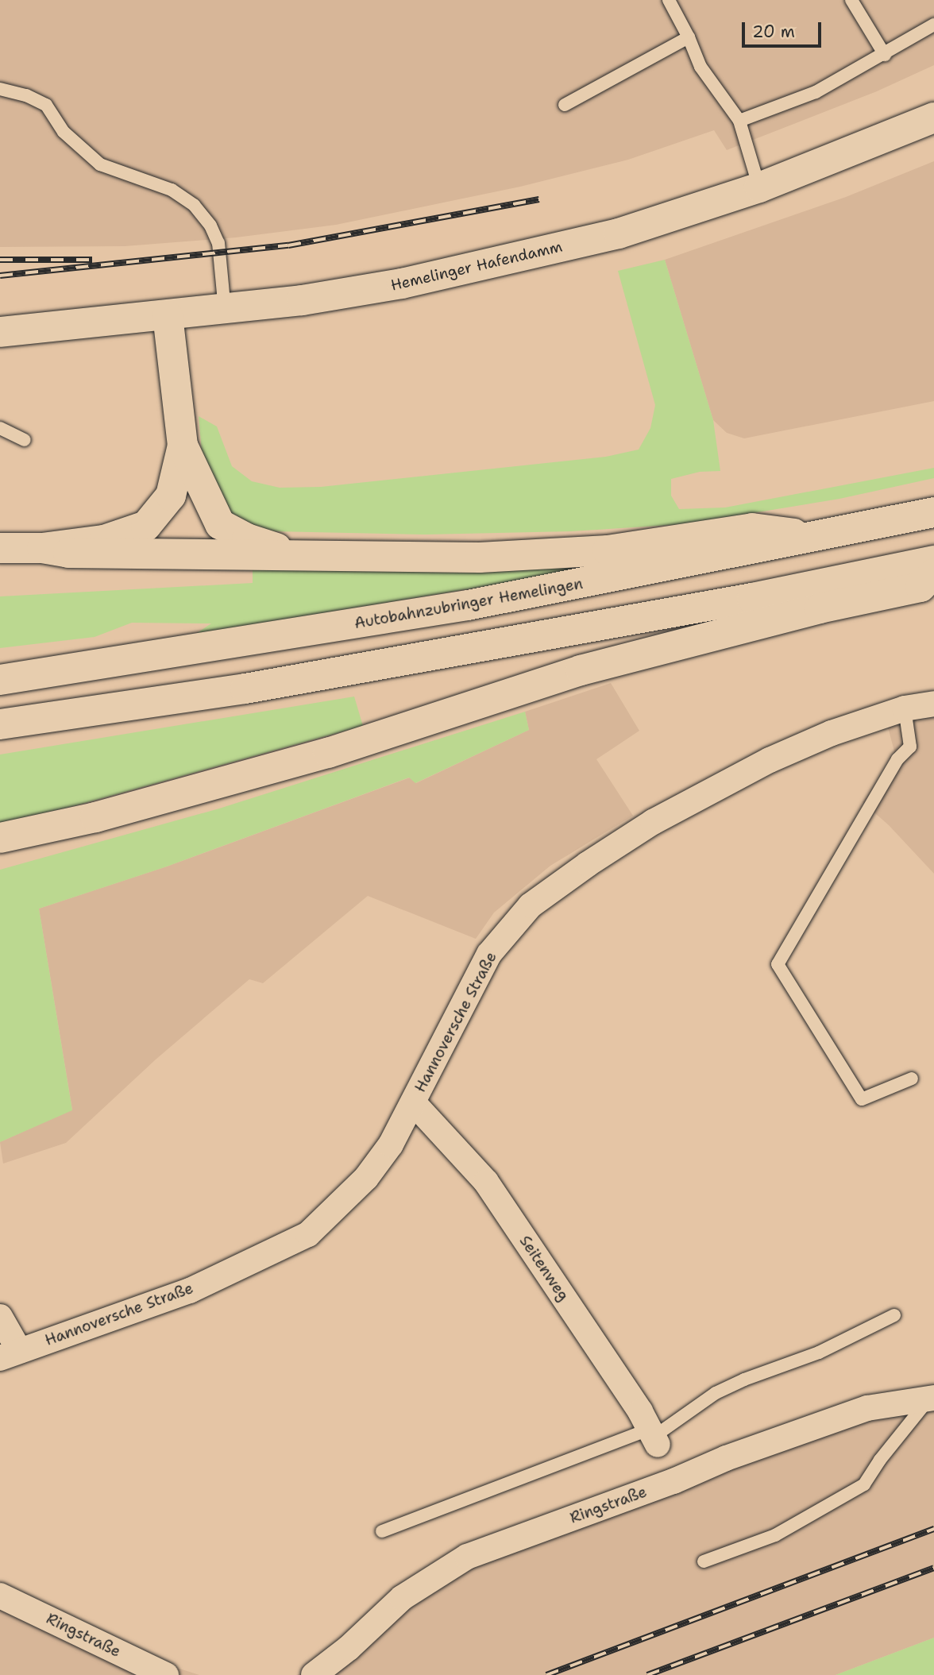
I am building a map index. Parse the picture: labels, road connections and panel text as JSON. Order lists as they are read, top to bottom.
{
  "streets": {
    "main road": ["Hemelinger Hafendamm", "Autobahnzubringer Hemelingen"],
    "street": ["Hannoversche Straße", "Seitenweg", "Ringstraße"]
  },
  "crossings": [
    ["Hannoversche Straße", "Seitenweg"]
  ],
  "scale_bar": "20 m"
}
